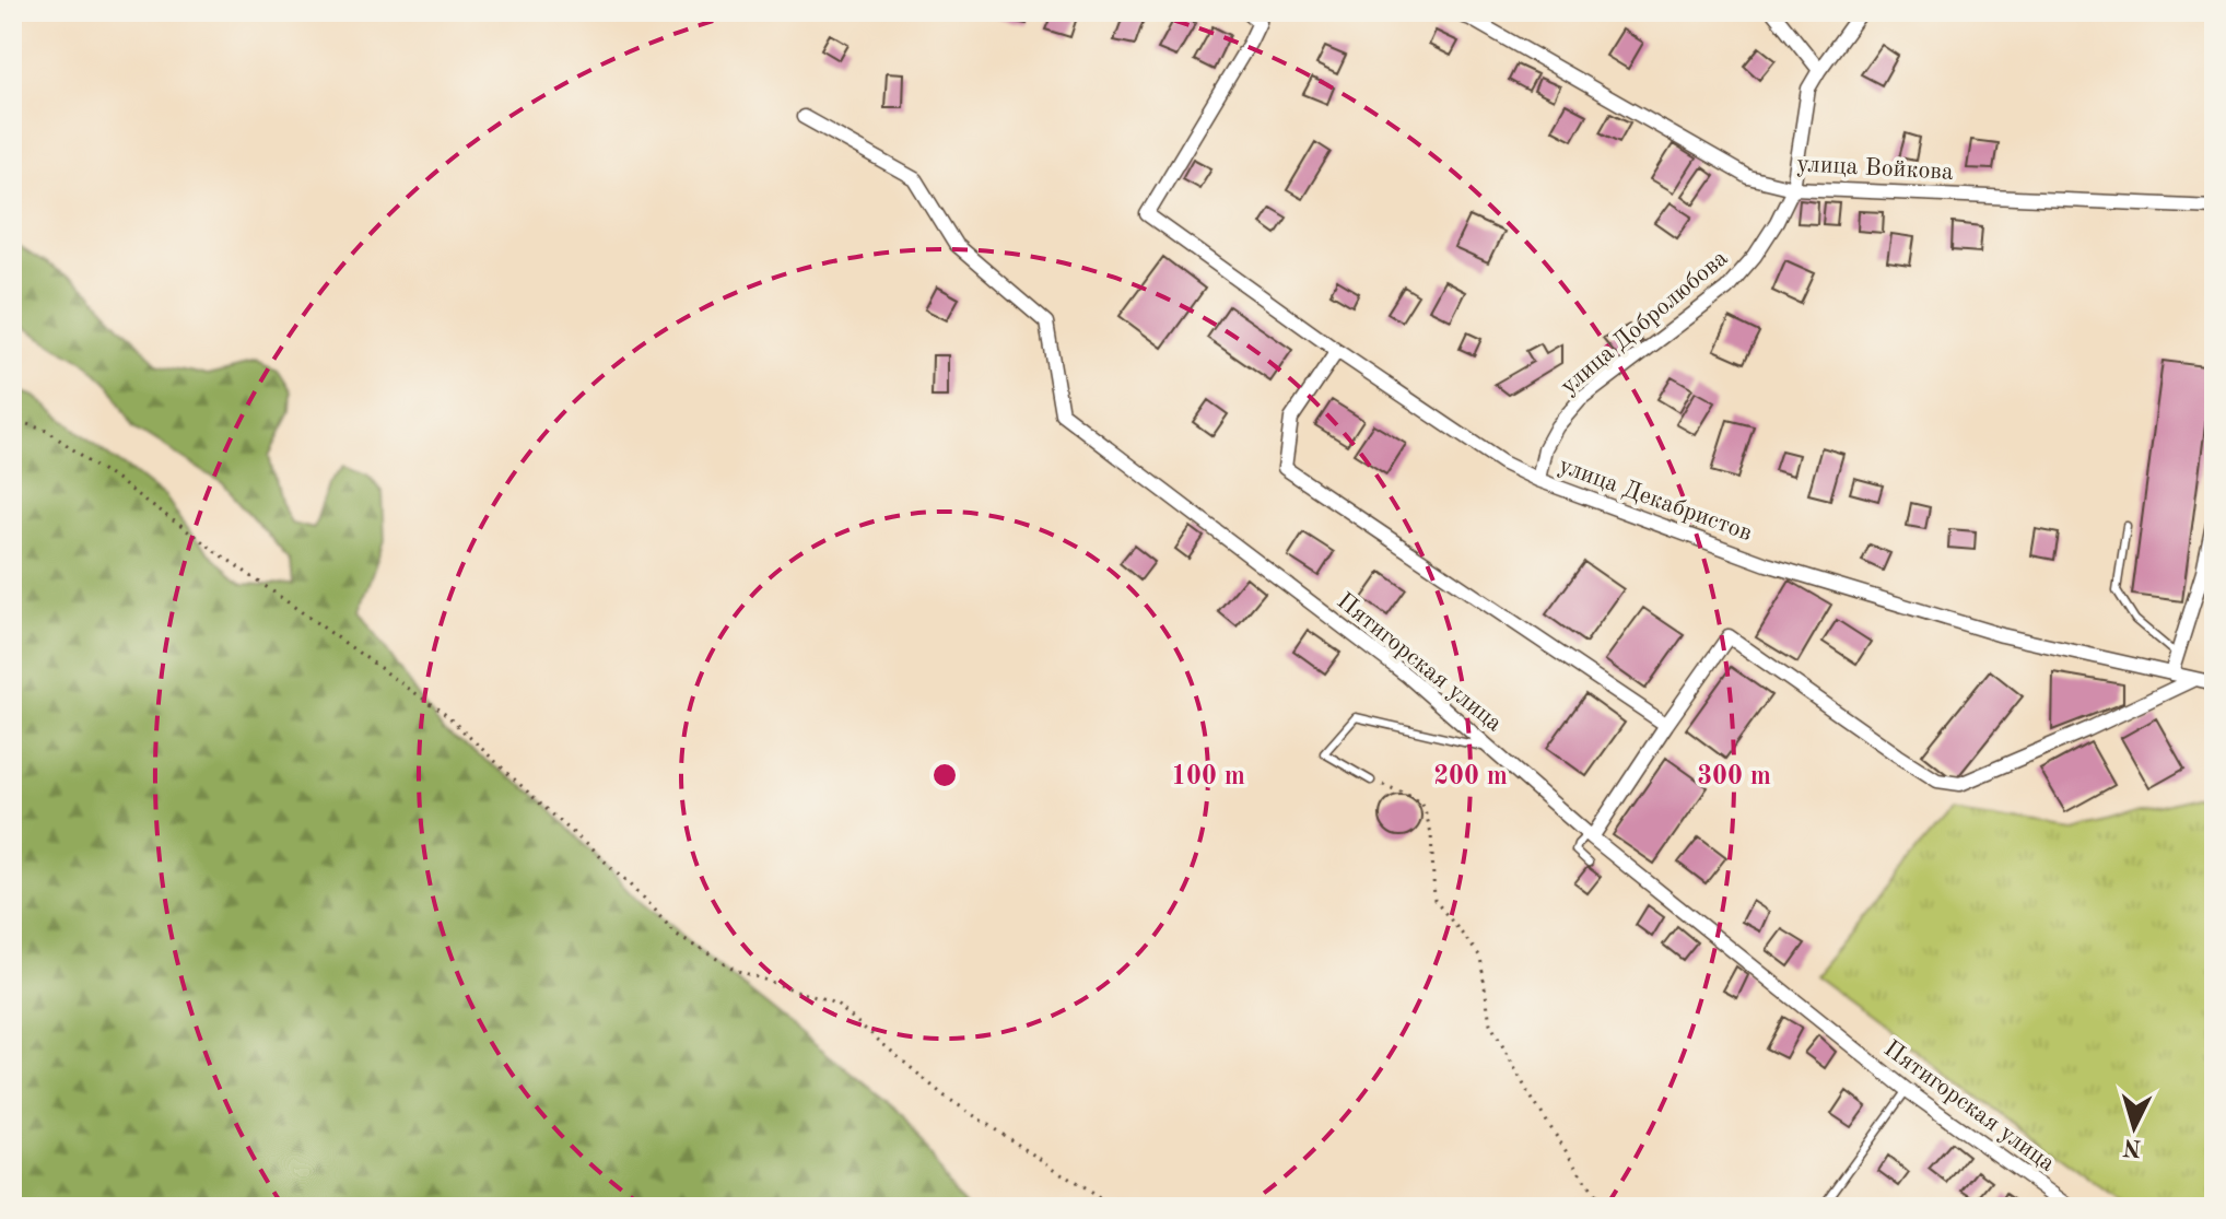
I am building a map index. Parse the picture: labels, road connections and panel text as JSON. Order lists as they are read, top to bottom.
{
  "streets": {
    "street": [
      "улица Войкова",
      "улица Добролюбова",
      "улица Декабристов",
      "Пятигорская улица"
    ]
  },
  "crossings": [
    ["улица Войкова", "улица Добролюбова"],
    ["улица Добролюбова", "улица Декабристов"]
  ],
  "north": "bottom",
  "rings": ["100 m", "200 m", "300 m"]
}
